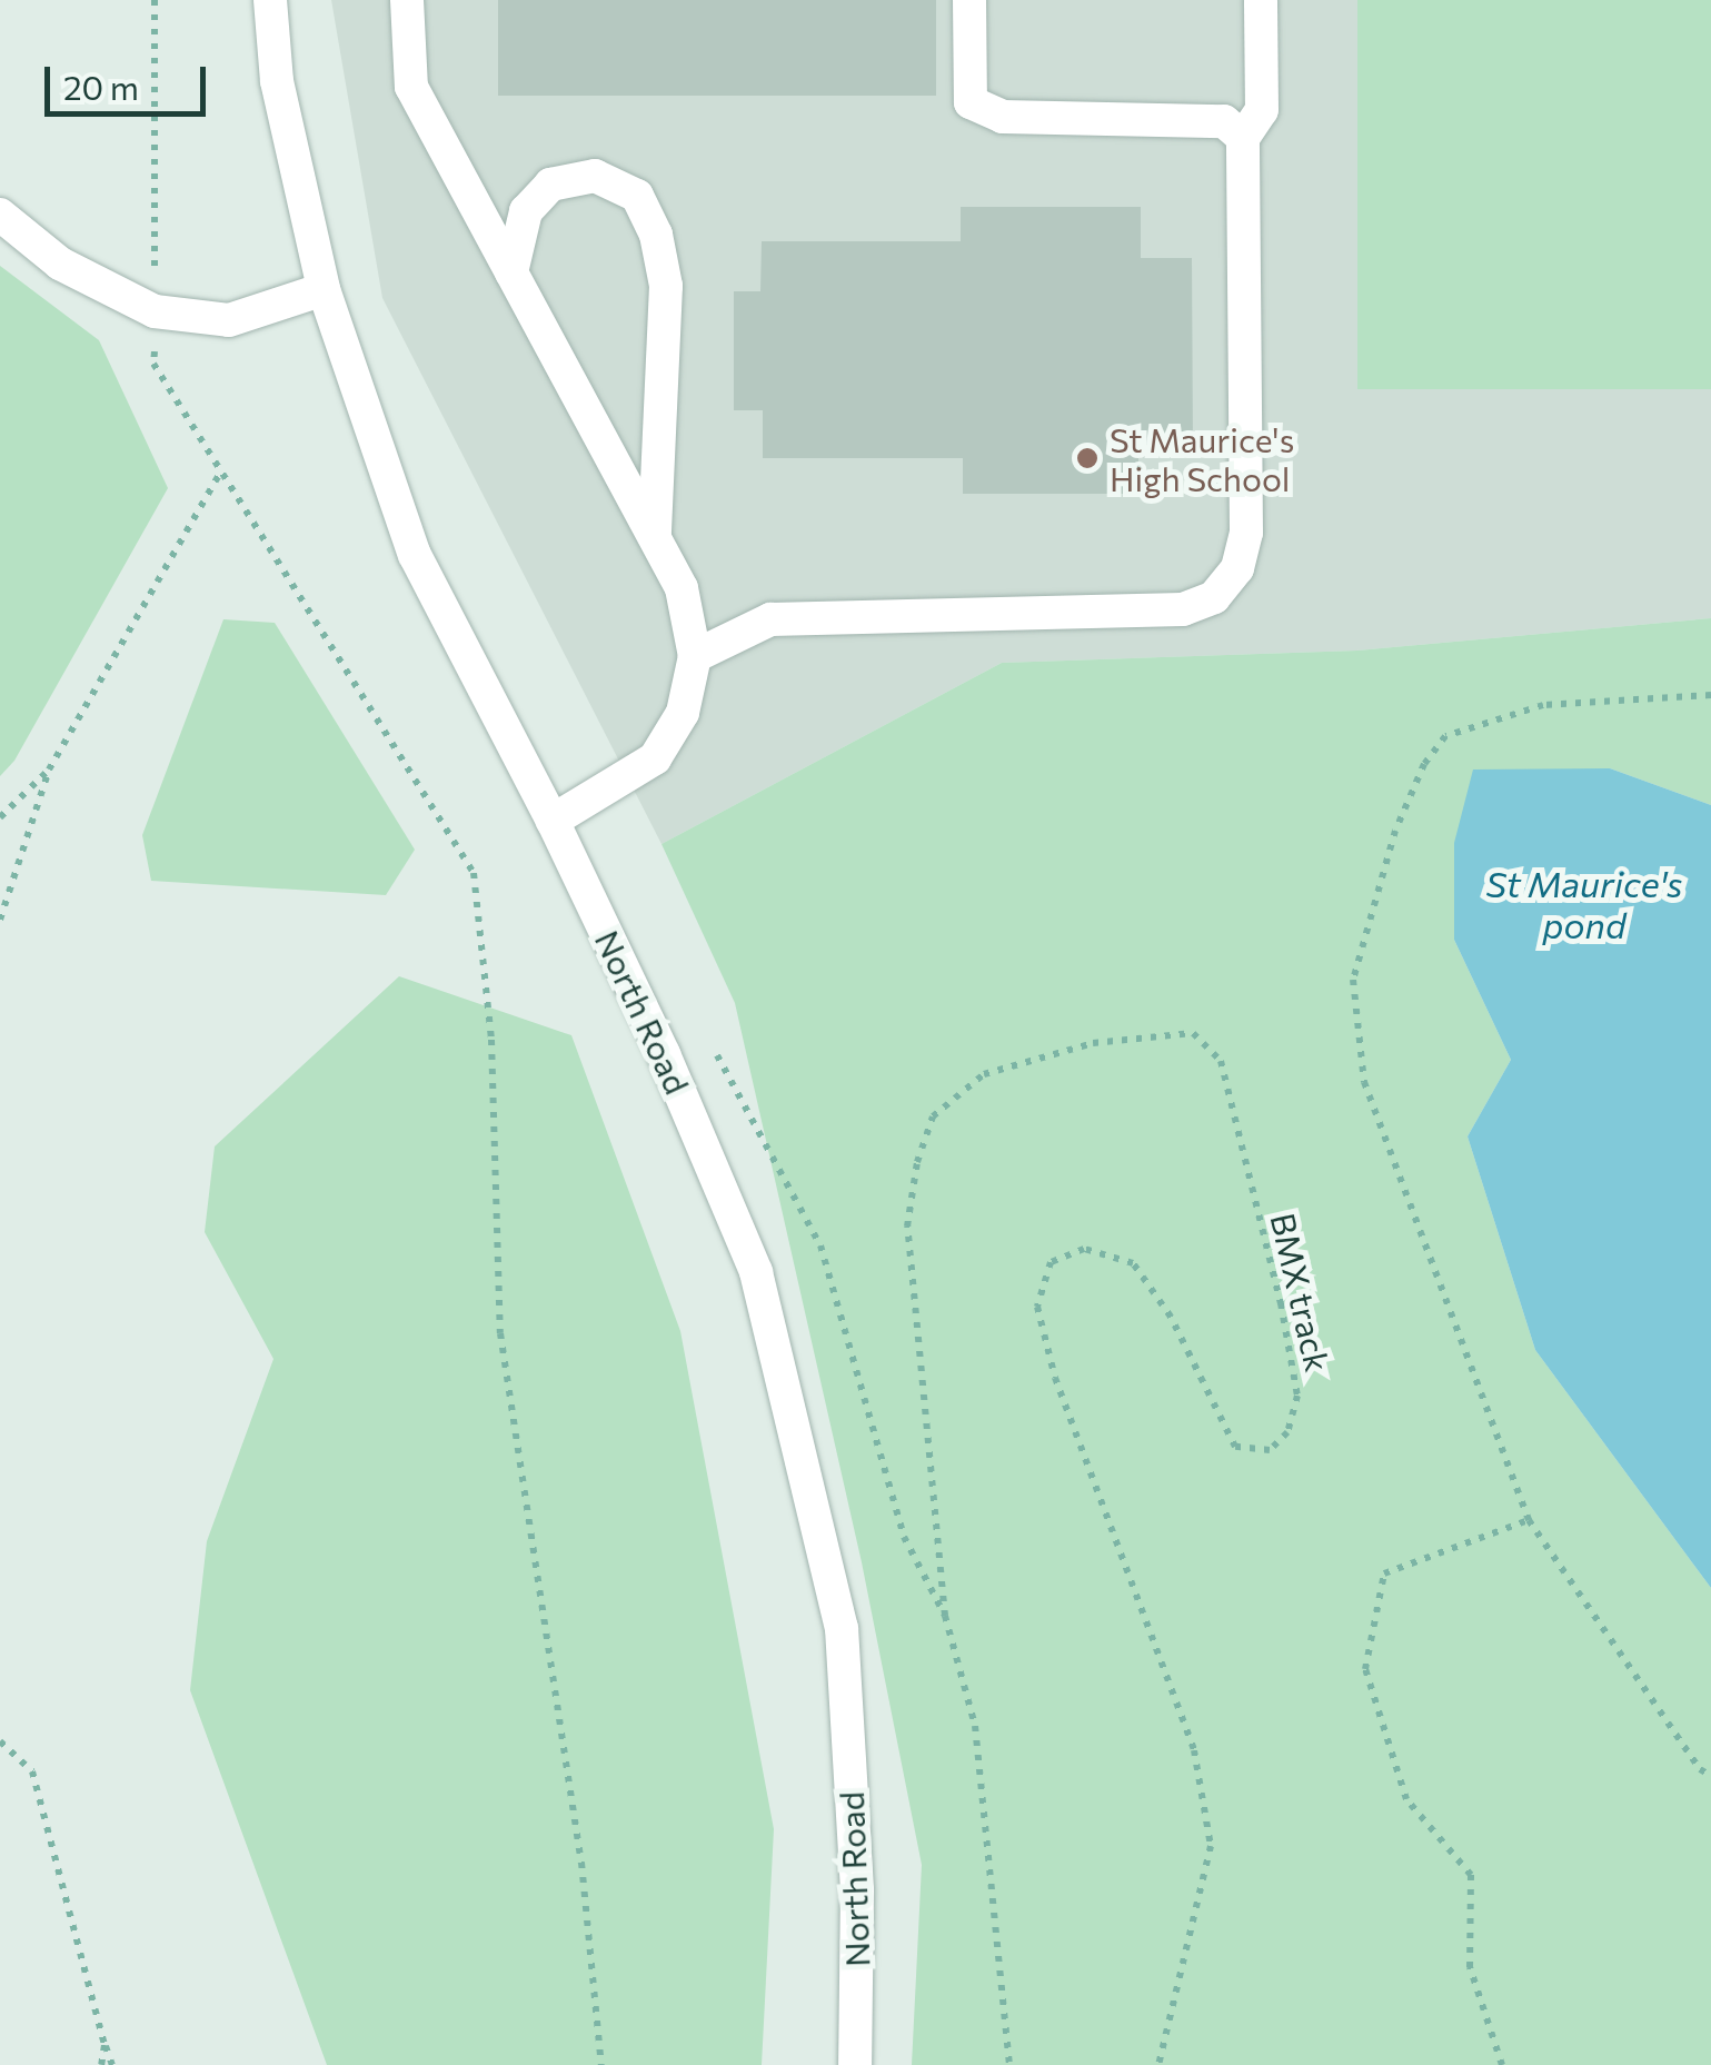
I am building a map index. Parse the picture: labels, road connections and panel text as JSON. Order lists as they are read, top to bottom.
{
  "streets": {
    "main road": ["North Road"],
    "path": ["BMX track"]
  },
  "water": ["St Maurice's pond"],
  "places": ["St Maurice's High School"],
  "scale_bar": "20 m"
}
